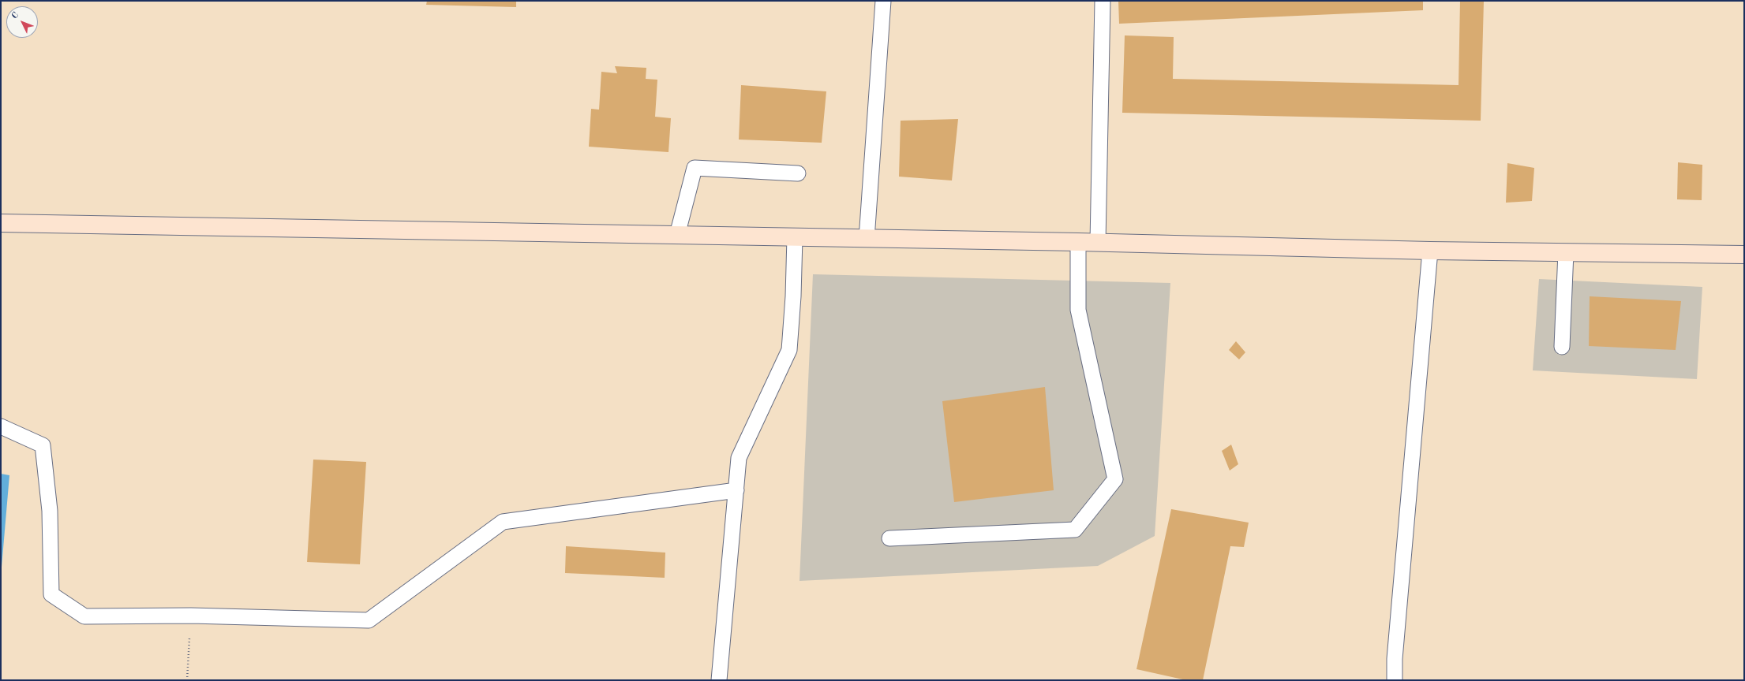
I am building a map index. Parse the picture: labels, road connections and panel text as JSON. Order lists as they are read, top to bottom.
{
  "north": "top left"
}
